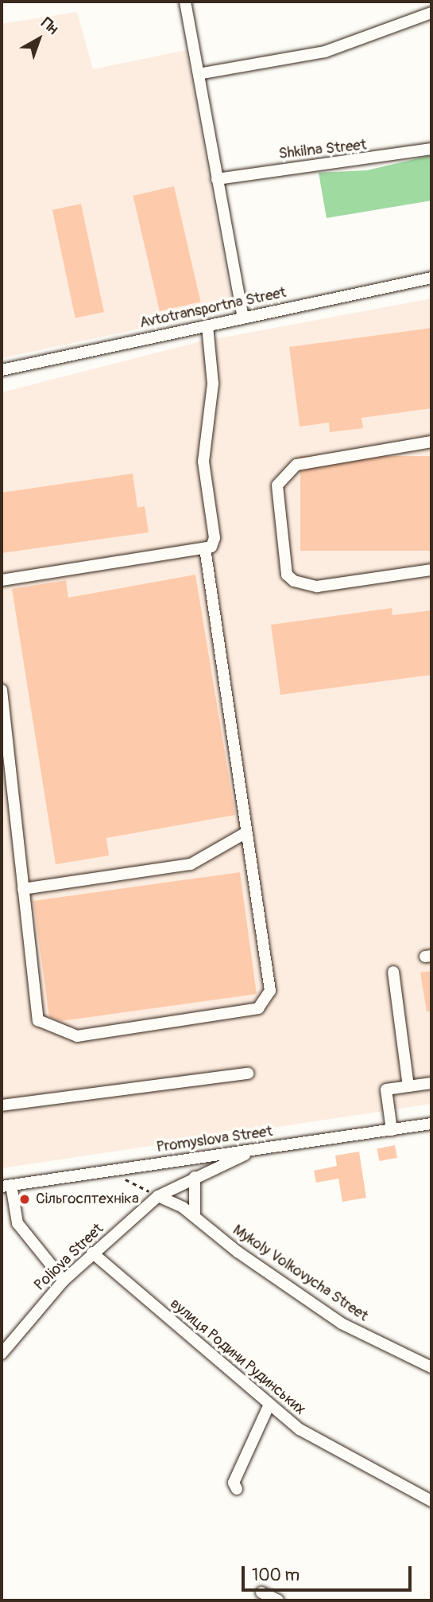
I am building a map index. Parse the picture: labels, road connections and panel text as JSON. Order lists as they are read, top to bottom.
{
  "streets": {
    "street": [
      "Shkilna Street",
      "Avtotransportna Street",
      "Promyslova Street",
      "Poliova Street",
      "Mykoly Volkovycha Street",
      "вулиця Родини Рудинських"
    ]
  },
  "crossings": [
    ["Promyslova Street", "Poliova Street"],
    ["Poliova Street", "Mykoly Volkovycha Street"],
    ["Poliova Street", "вулиця Родини Рудинських"]
  ],
  "places": ["Сільгосптехніка"],
  "scale_bar": "100 m",
  "north": "top right"
}
